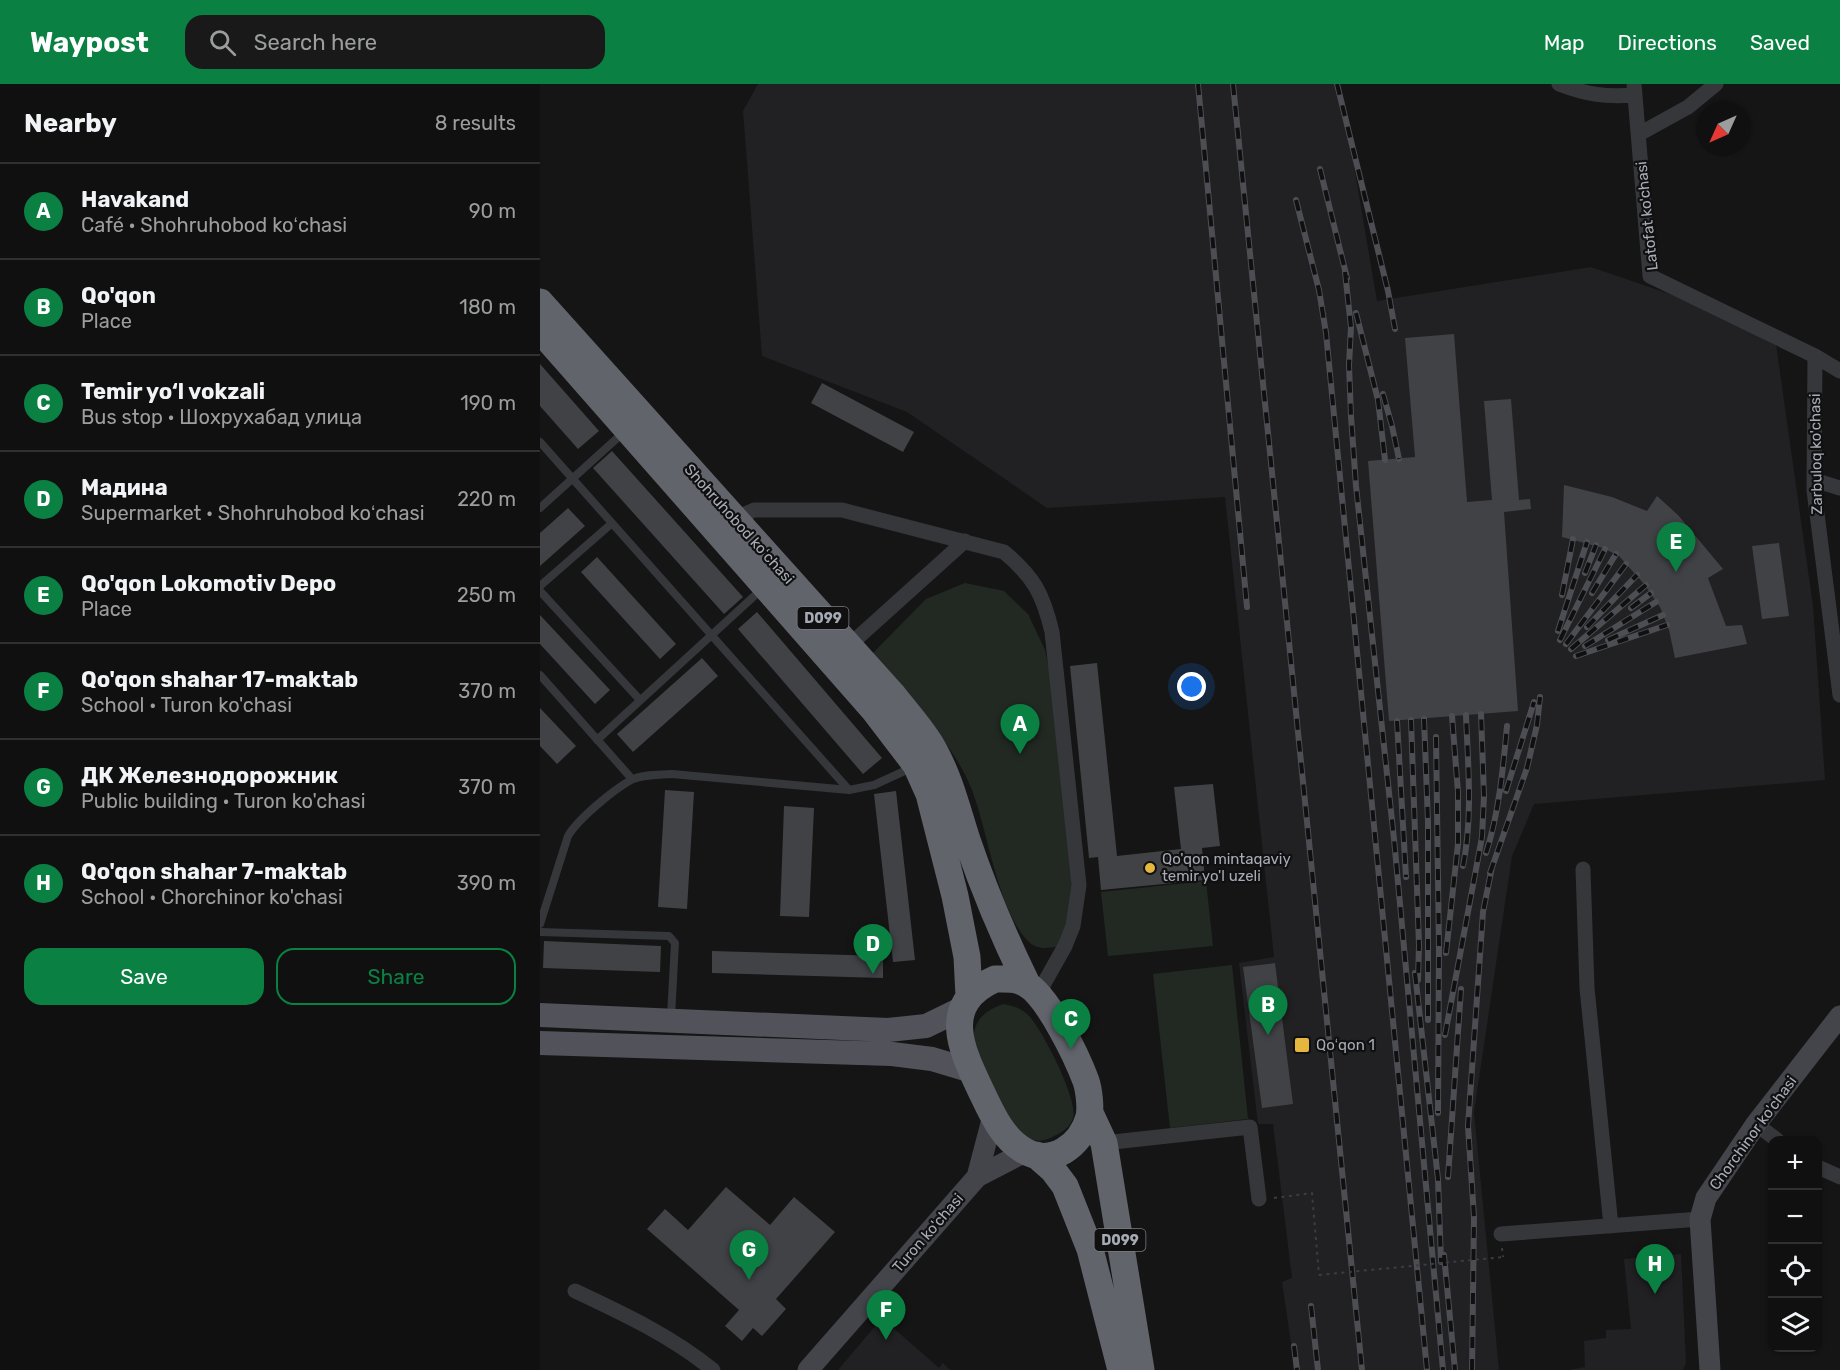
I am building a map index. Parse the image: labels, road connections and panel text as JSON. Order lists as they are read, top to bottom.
{
  "streets": {
    "highway": ["Shohruhobod koʻchasi", "D099"],
    "street": [
      "Latofat ko'chasi",
      "Zarbuloq ko'chasi",
      "Chorchinor ko'chasi",
      "Turon ko'chasi"
    ]
  },
  "crossings": [
    ["Latofat ko'chasi", "Zarbuloq ko'chasi"],
    ["Shohruhobod koʻchasi", "D099"],
    ["Shohruhobod koʻchasi", "Turon ko'chasi"],
    ["D099", "Turon ko'chasi"]
  ],
  "places": {
    "other": ["Qo'qon mintaqaviy temir yo'l uzeli"],
    "transit": ["Qoʻqon 1"]
  },
  "north": "bottom left",
  "page": {
    "header": "Waypost",
    "search": "Search here",
    "nav": ["Map", "Directions", "Saved"],
    "heading": ["Nearby", "8 results"],
    "list": [
      {
        "mark": "A",
        "name": "Havakand",
        "note": "Café · Shohruhobod koʻchasi",
        "value": "90 m"
      },
      {
        "mark": "B",
        "name": "Qo'qon",
        "note": "Place",
        "value": "180 m"
      },
      {
        "mark": "C",
        "name": "Temir yo‘l vokzali",
        "note": "Bus stop · Шохрухабад улица",
        "value": "190 m"
      },
      {
        "mark": "D",
        "name": "Мадина",
        "note": "Supermarket · Shohruhobod koʻchasi",
        "value": "220 m"
      },
      {
        "mark": "E",
        "name": "Qo'qon Lokomotiv Depo",
        "note": "Place",
        "value": "250 m"
      },
      {
        "mark": "F",
        "name": "Qo'qon shahar 17-maktab",
        "note": "School · Turon ko'chasi",
        "value": "370 m"
      },
      {
        "mark": "G",
        "name": "ДК Железнодорожник",
        "note": "Public building · Turon ko'chasi",
        "value": "370 m"
      },
      {
        "mark": "H",
        "name": "Qo'qon shahar 7-maktab",
        "note": "School · Chorchinor ko'chasi",
        "value": "390 m"
      }
    ],
    "pins": [
      "E",
      "A",
      "D",
      "B",
      "C",
      "G",
      "H",
      "F"
    ],
    "buttons": ["Save", "Share"],
    "map_buttons": ["+", "−"]
  }
}
